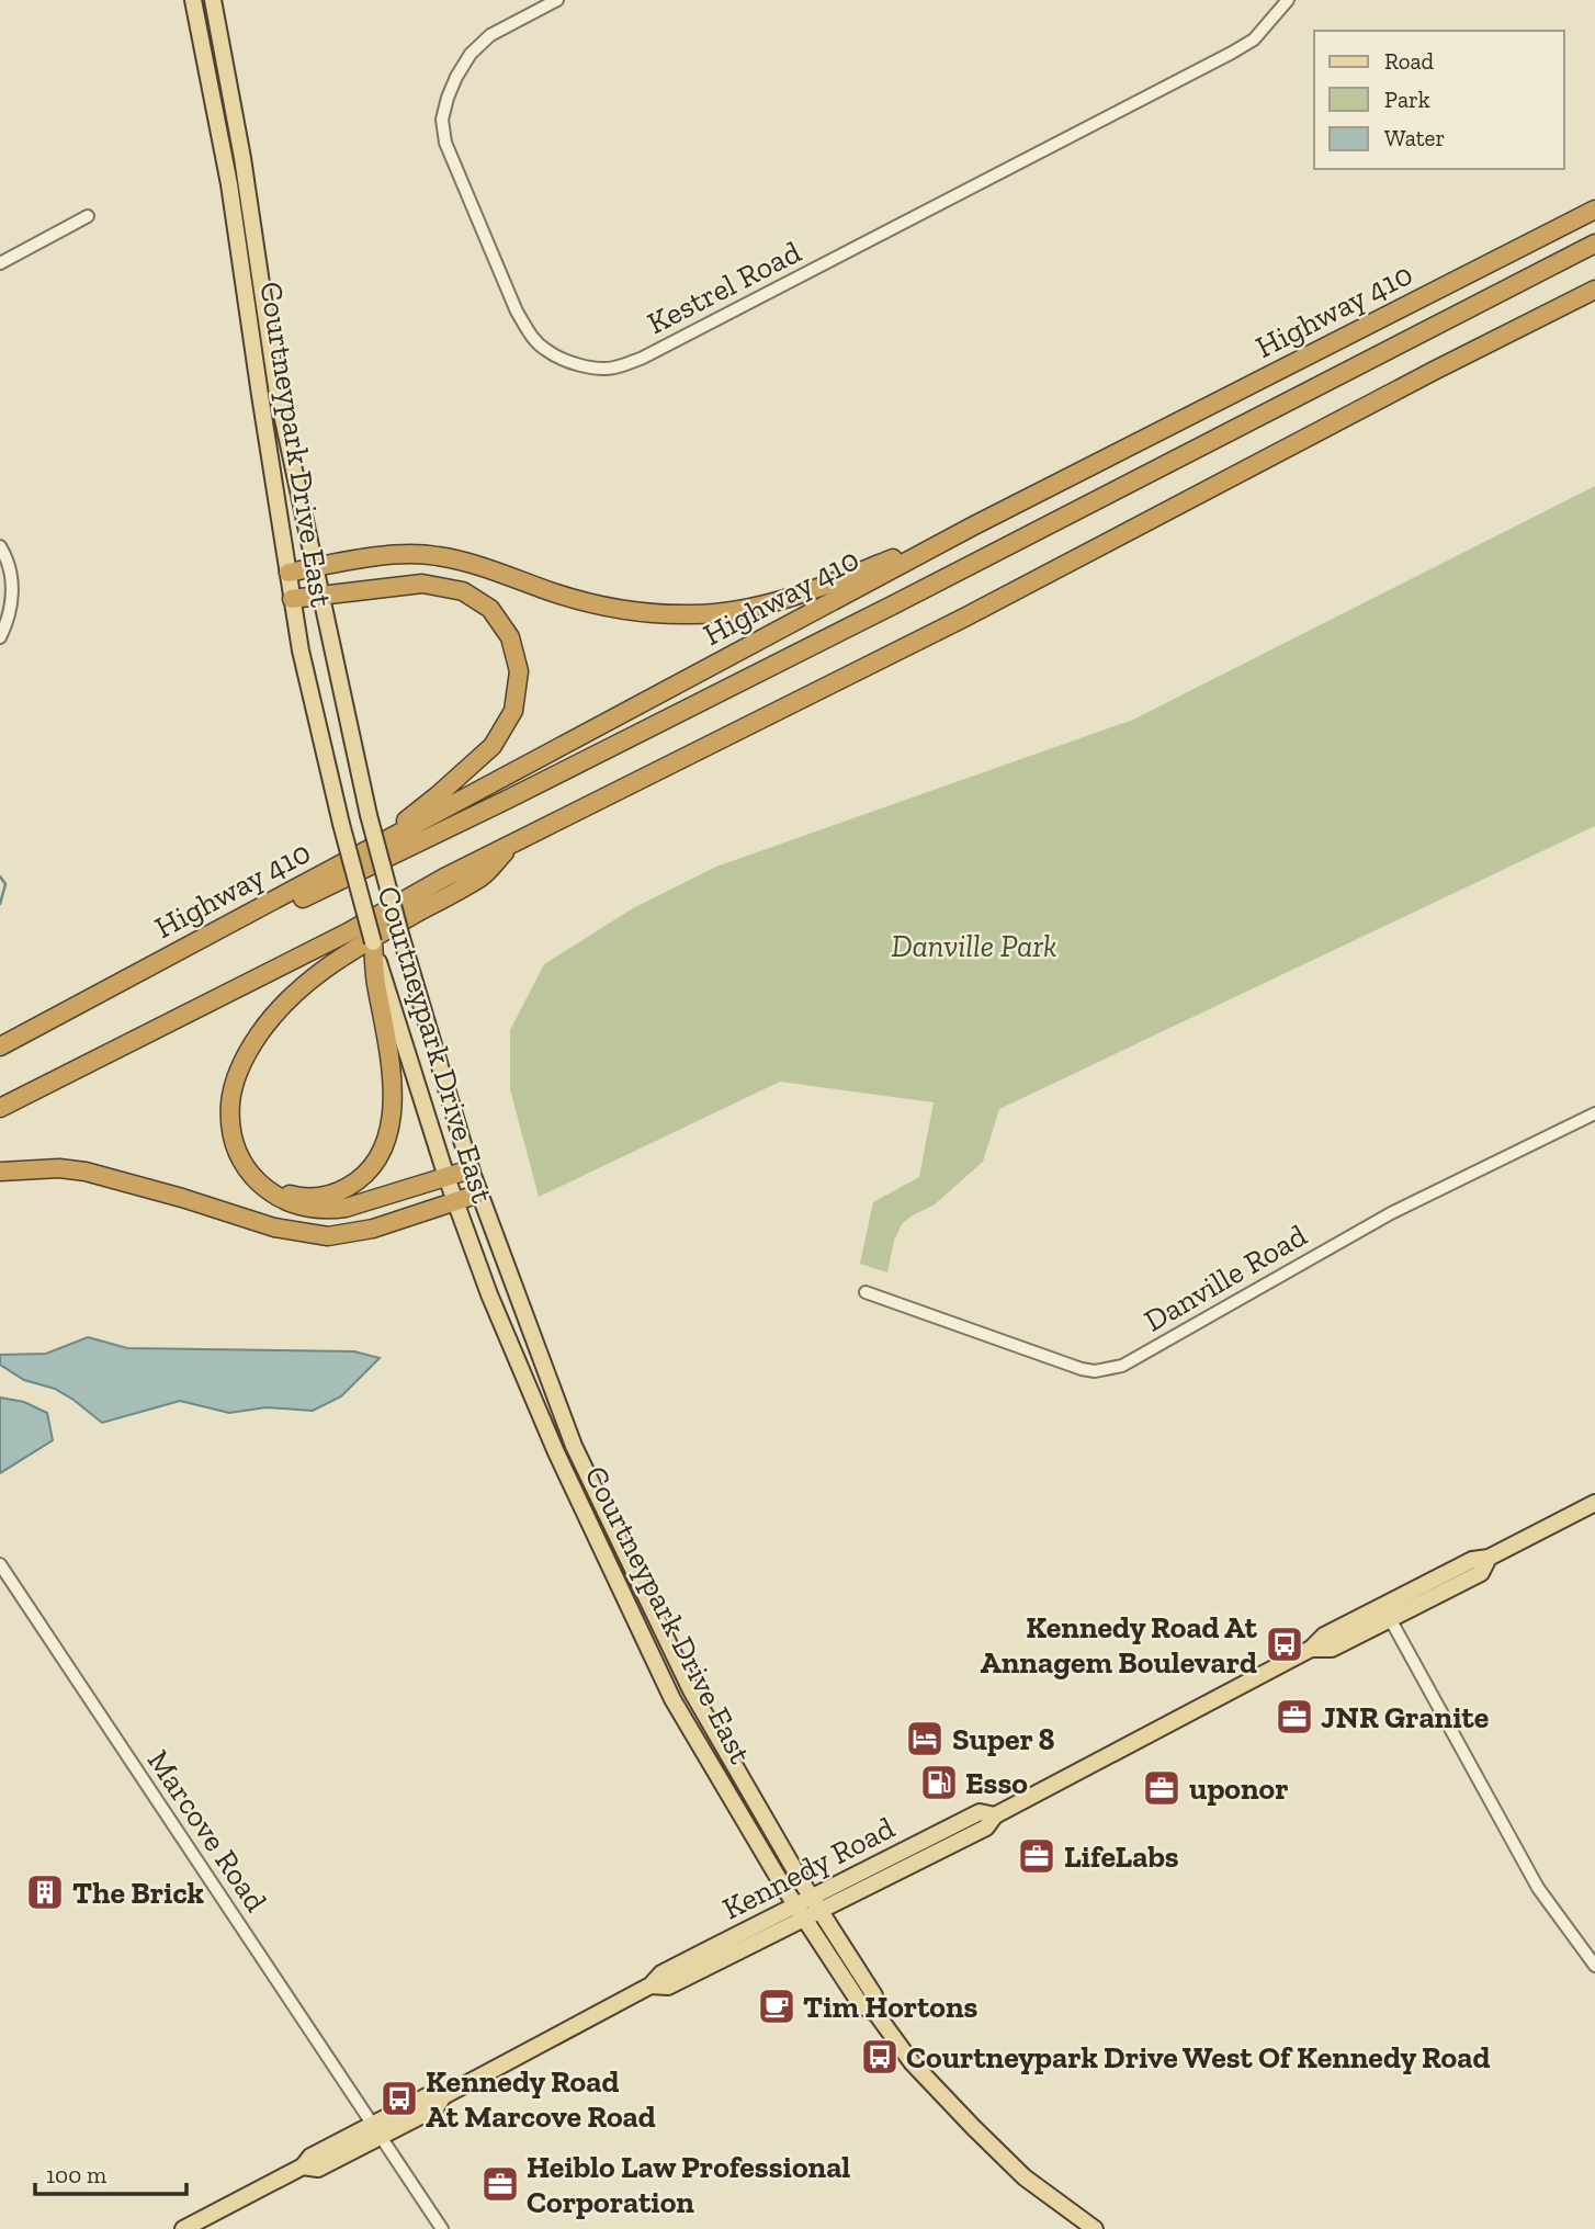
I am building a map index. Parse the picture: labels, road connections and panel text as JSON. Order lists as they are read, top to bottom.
{
  "streets": {
    "highway": ["Highway 410"],
    "main road": ["Courtneypark Drive East", "Kennedy Road"],
    "street": ["Kestrel Road", "Danville Road", "Marcove Road"]
  },
  "crossings": [
    ["Courtneypark Drive East", "Kennedy Road"],
    ["Marcove Road", "Kennedy Road"]
  ],
  "parks": ["Danville Park"],
  "places": {
    "bus stop": ["Kennedy Road At Annagem Boulevard", "Courtneypark Drive West Of Kennedy Road", "Kennedy Road At Marcove Road"],
    "office": [
      "JNR Granite",
      "uponor",
      "LifeLabs",
      "Heiblo Law Professional Corporation"
    ],
    "hotel": ["Super 8"],
    "fuel station": ["Esso"],
    "building": ["The Brick"],
    "cafe": ["Tim Hortons"]
  },
  "legend": ["Road", "Park", "Water"],
  "scale_bar": "100 m"
}
